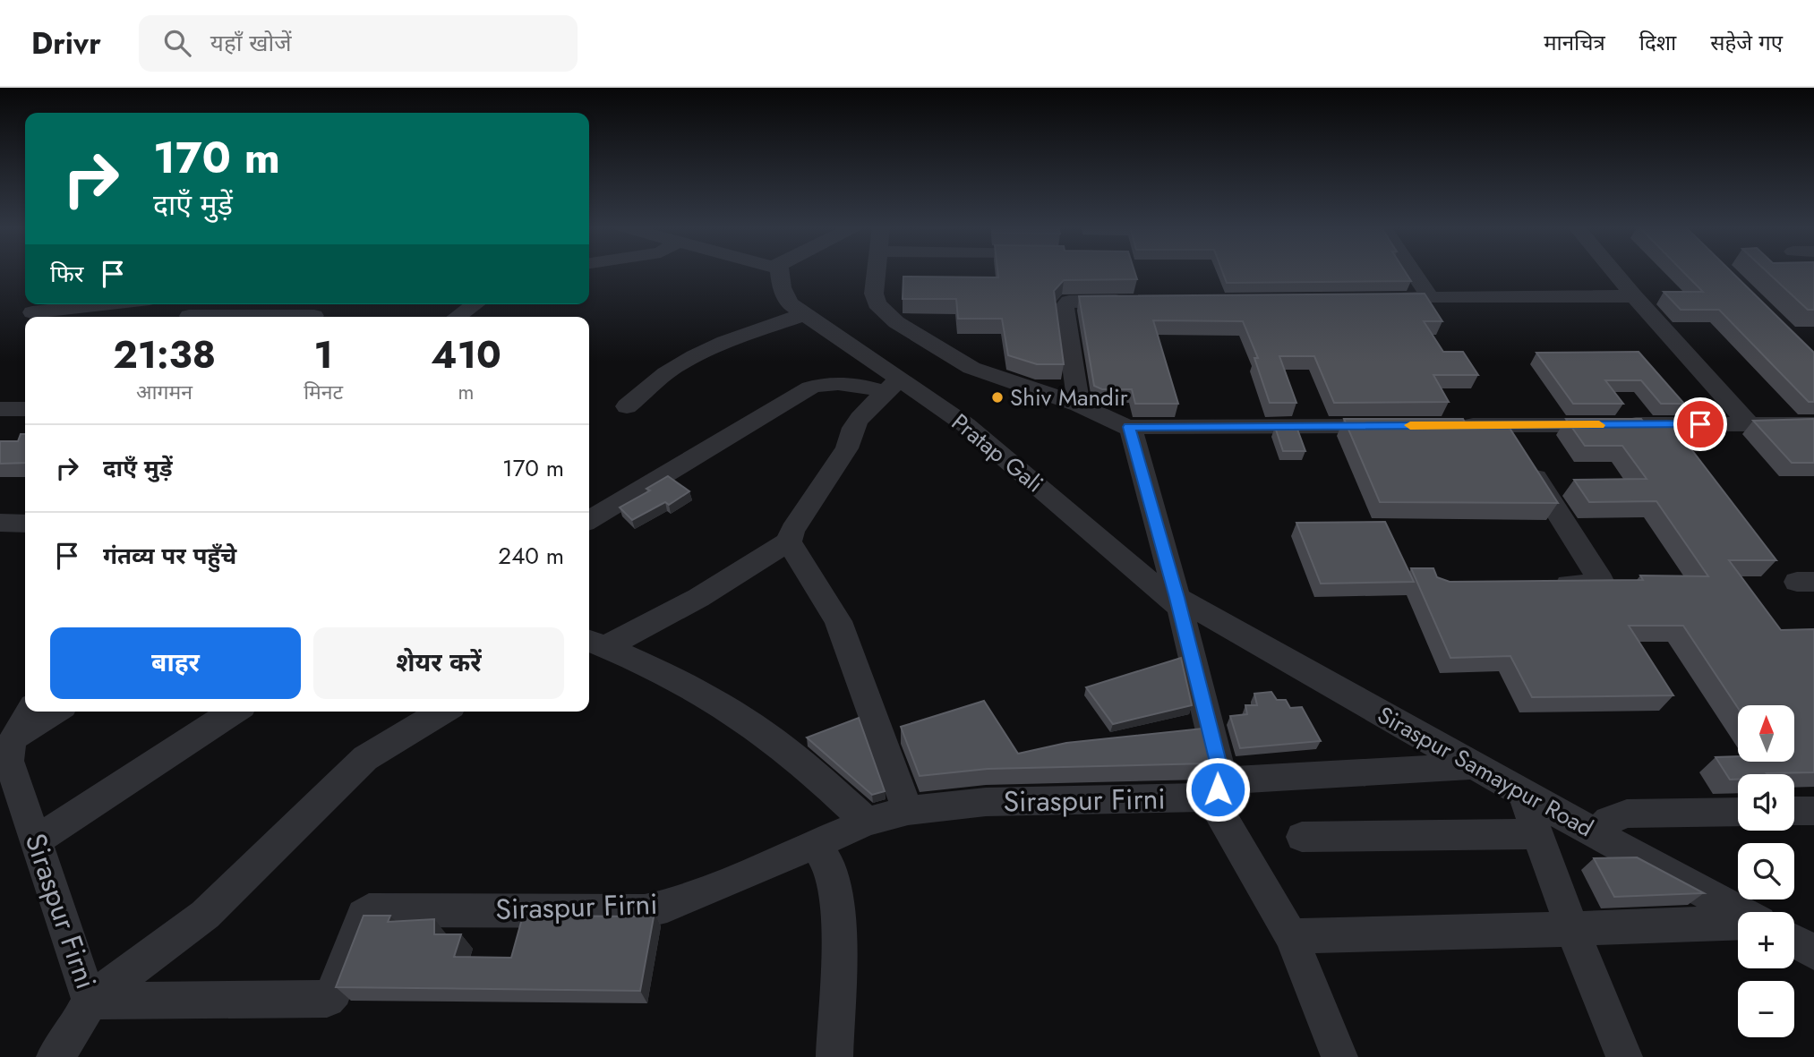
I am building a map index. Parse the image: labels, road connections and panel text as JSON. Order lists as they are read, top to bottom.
{
  "streets": {
    "street": ["Pratap Gali", "Siraspur Samaypur Road", "Siraspur Firni"]
  },
  "crossings": [
    ["Pratap Gali", "Siraspur Samaypur Road"],
    ["Siraspur Samaypur Road", "Siraspur Firni"]
  ],
  "places": ["Shiv Mandir"],
  "north": "top",
  "page": {
    "header": "Drivr",
    "search": "यहाँ खोजें",
    "nav": ["मानचित्र", "दिशा", "सहेजे गए"],
    "turn": ["170 m", "दाएँ मुड़ें"],
    "then": "फिर",
    "eta": [
      "21:38",
      "आगमन",
      "1",
      "मिनट",
      "410",
      "m"
    ],
    "list": [
      {
        "name": "दाएँ मुड़ें",
        "value": "170 m"
      },
      {
        "name": "गंतव्य पर पहुँचे",
        "value": "240 m"
      }
    ],
    "buttons": ["बाहर", "शेयर करें"],
    "map_buttons": ["+", "−"]
  }
}
